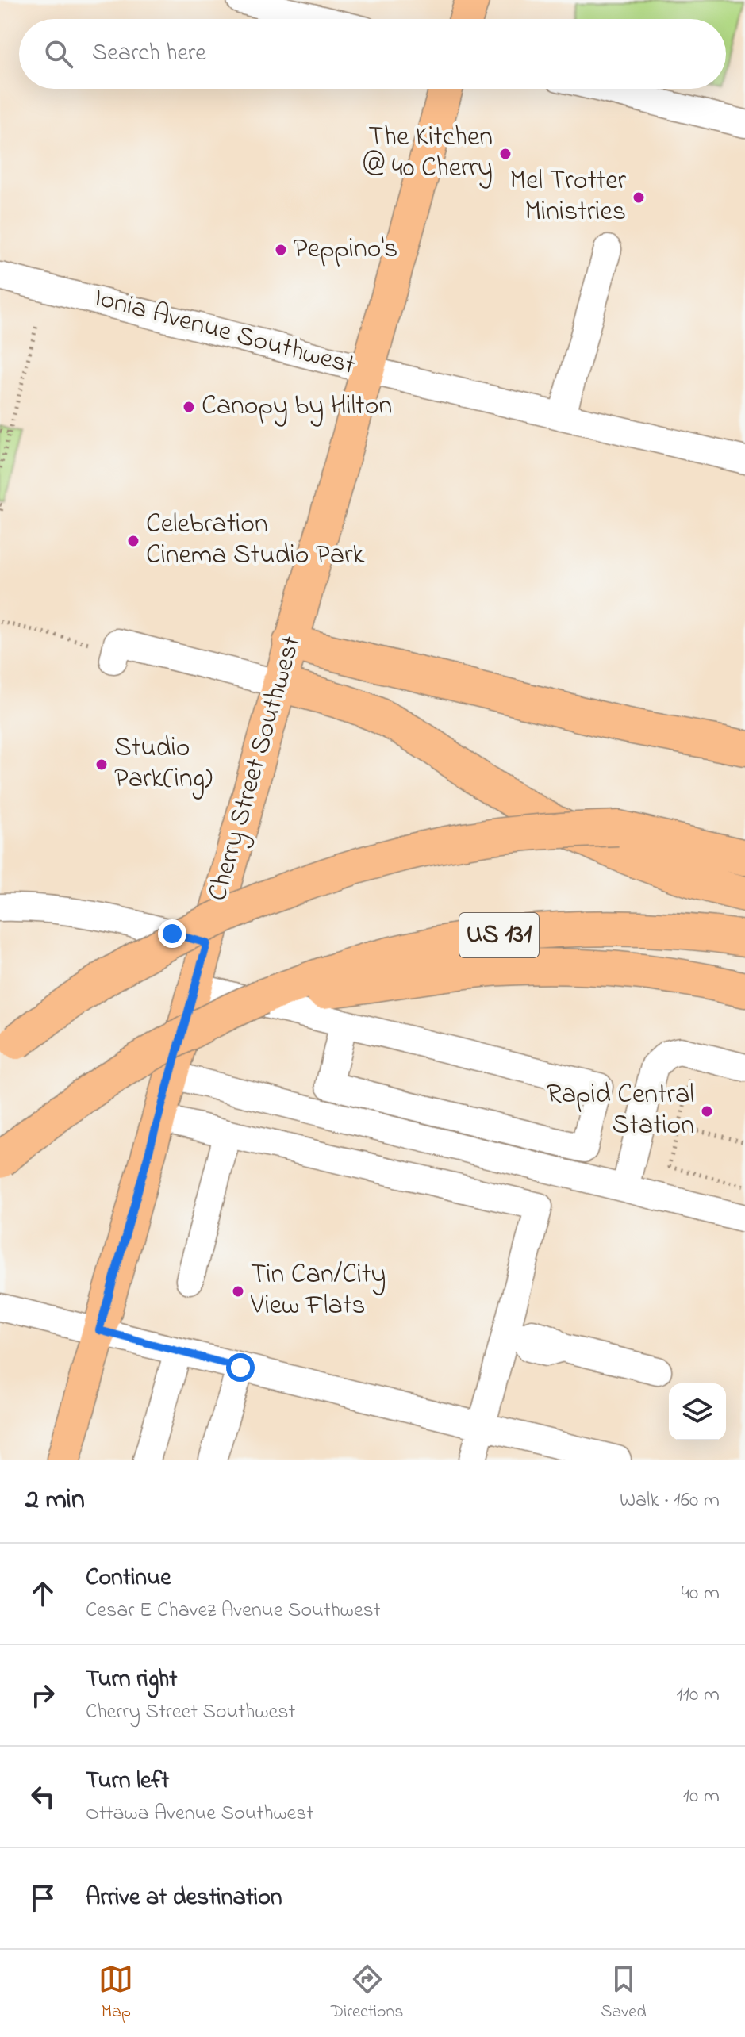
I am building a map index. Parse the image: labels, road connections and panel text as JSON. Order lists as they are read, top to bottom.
{
  "streets": {
    "highway": ["US 131"],
    "main road": ["Cherry Street Southwest"],
    "street": ["Ionia Avenue Southwest"]
  },
  "crossings": [
    ["Ionia Avenue Southwest", "Cherry Street Southwest"]
  ],
  "places": [
    "The Kitchen @ 40 Cherry",
    "Mel Trotter Ministries",
    "Peppino's",
    "Canopy by Hilton",
    "Celebration Cinema Studio Park",
    "Studio Park(ing)",
    "Rapid Central Station",
    "Tin Can/City View Flats"
  ],
  "page": {
    "search": "Search here",
    "heading": ["2 min", "Walk · 160 m"],
    "list": [
      ["Continue", "Cesar E Chavez Avenue Southwest", "40 m"],
      ["Turn right", "Cherry Street Southwest", "110 m"],
      ["Turn left", "Ottawa Avenue Southwest", "10 m"],
      "Arrive at destination"
    ],
    "nav": ["Map", "Directions", "Saved"]
  }
}
